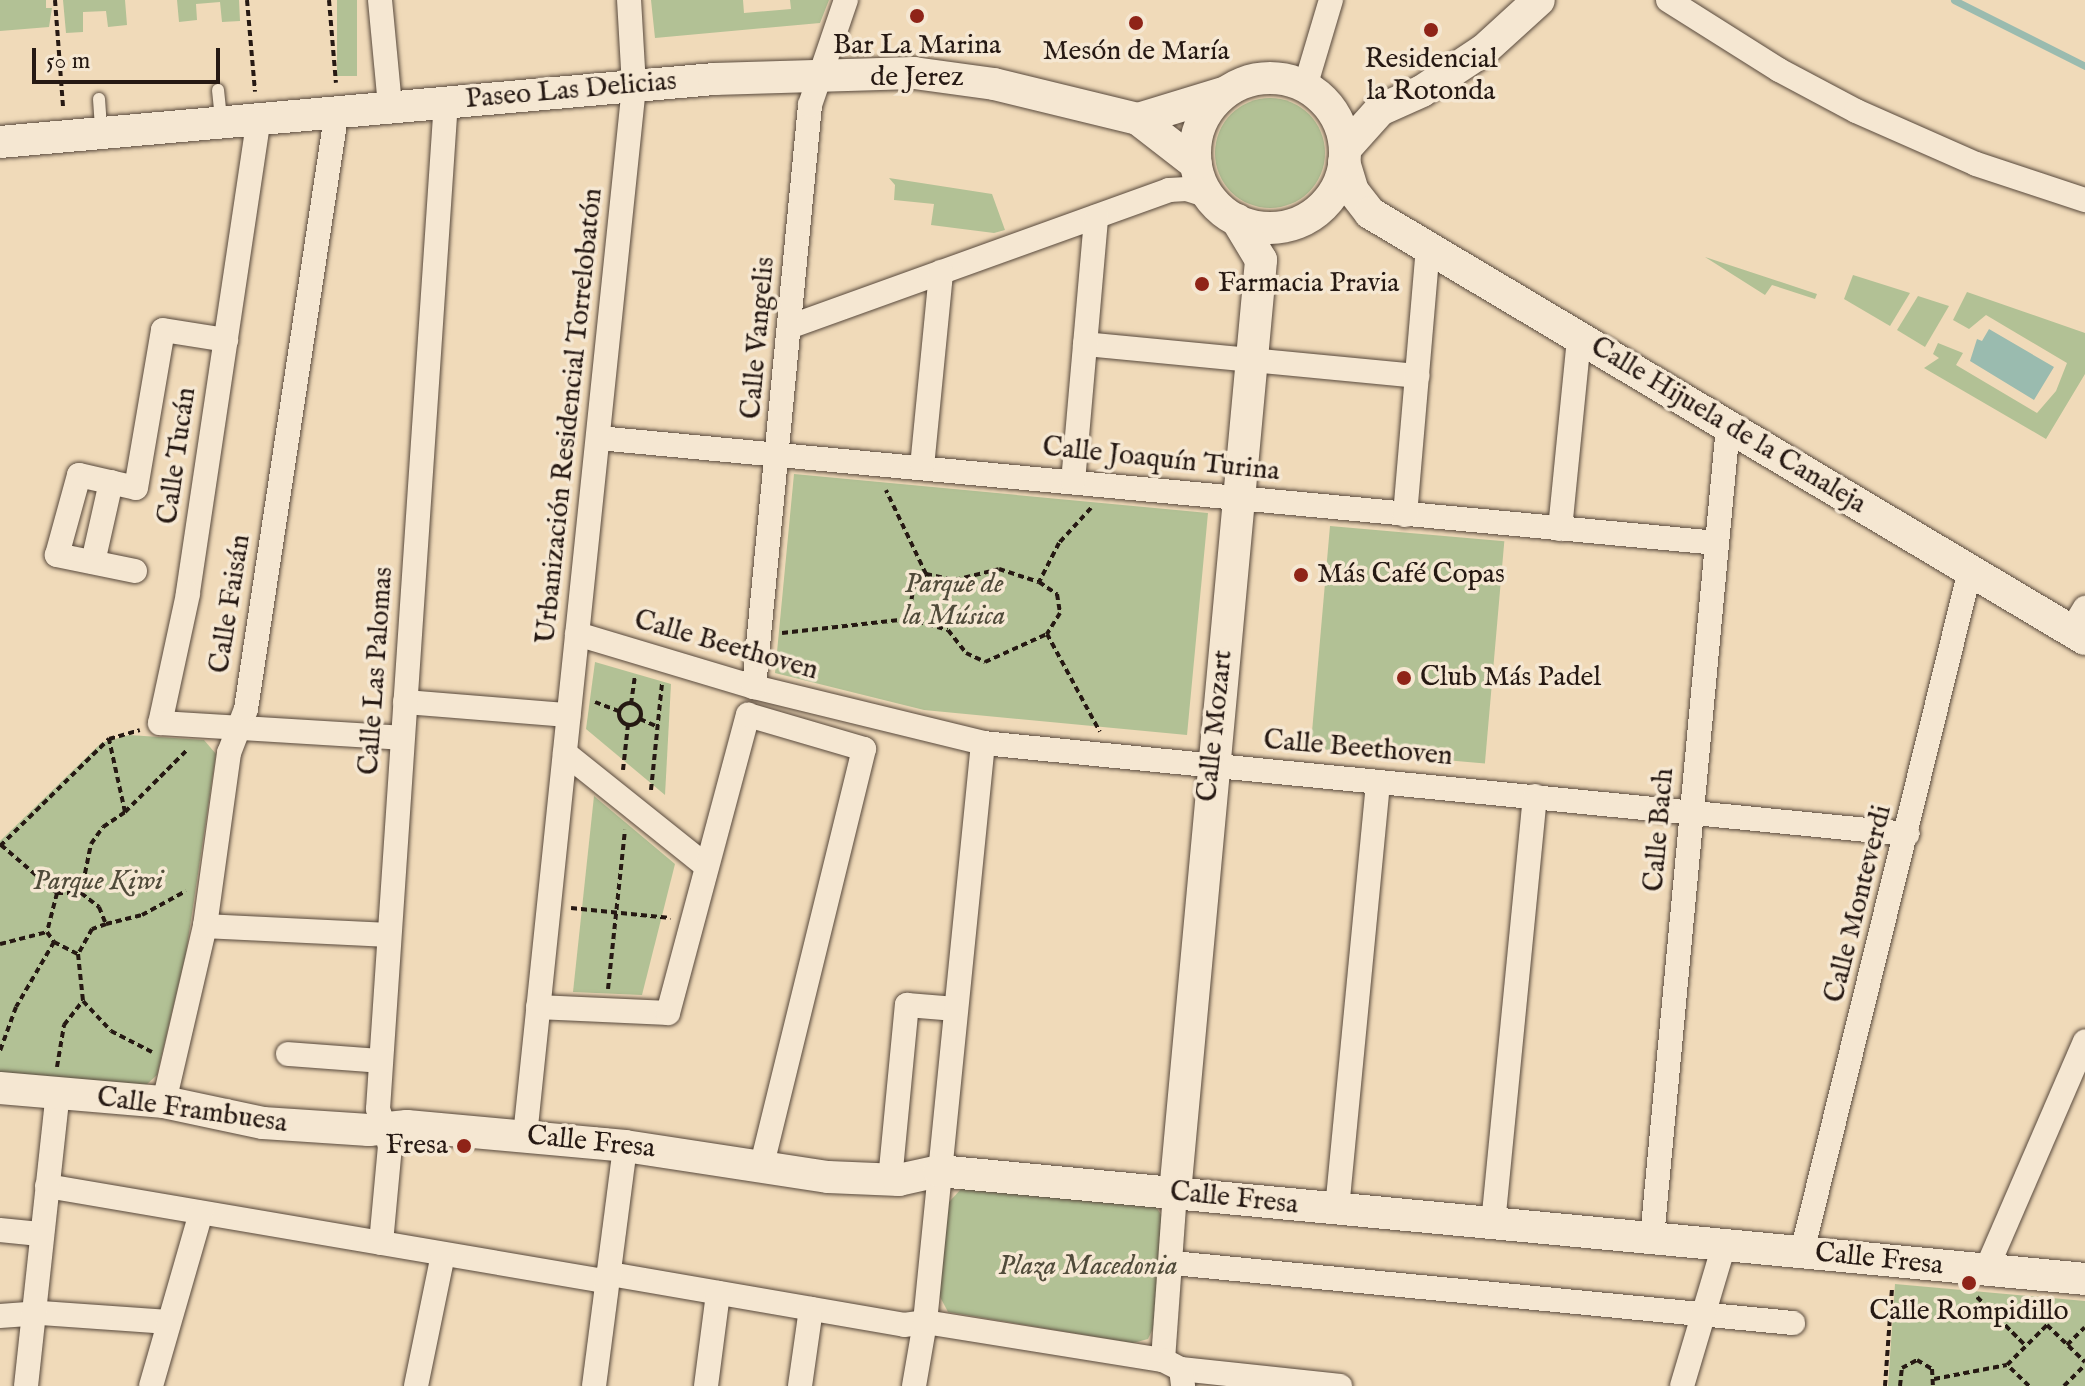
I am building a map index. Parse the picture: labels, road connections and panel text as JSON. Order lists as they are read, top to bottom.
{
  "streets": {
    "street": [
      "Paseo Las Delicias",
      "Calle Vangelis",
      "Urbanización Residencial Torrelobatón",
      "Calle Hijuela de la Canaleja",
      "Calle Tucán",
      "Calle Joaquín Turina",
      "Calle Faisán",
      "Calle Beethoven",
      "Calle Las Palomas",
      "Calle Mozart",
      "Calle Bach",
      "Calle Monteverdi",
      "Calle Frambuesa",
      "Calle Fresa"
    ]
  },
  "crossings": [
    ["Paseo Las Delicias", "Calle Vangelis"],
    ["Paseo Las Delicias", "Urbanización Residencial Torrelobatón"],
    ["Paseo Las Delicias", "Calle Hijuela de la Canaleja"],
    ["Paseo Las Delicias", "Calle Tucán"],
    ["Paseo Las Delicias", "Calle Faisán"],
    ["Paseo Las Delicias", "Calle Las Palomas"],
    ["Calle Vangelis", "Calle Joaquín Turina"],
    ["Calle Vangelis", "Calle Beethoven"],
    ["Urbanización Residencial Torrelobatón", "Calle Joaquín Turina"],
    ["Urbanización Residencial Torrelobatón", "Calle Beethoven"],
    ["Urbanización Residencial Torrelobatón", "Calle Fresa"],
    ["Calle Hijuela de la Canaleja", "Calle Bach"],
    ["Calle Hijuela de la Canaleja", "Calle Monteverdi"],
    ["Calle Joaquín Turina", "Calle Mozart"],
    ["Calle Joaquín Turina", "Calle Bach"],
    ["Calle Faisán", "Calle Frambuesa"],
    ["Calle Beethoven", "Calle Mozart"],
    ["Calle Beethoven", "Calle Bach"],
    ["Calle Beethoven", "Calle Monteverdi"],
    ["Calle Las Palomas", "Calle Frambuesa"],
    ["Calle Las Palomas", "Calle Fresa"],
    ["Calle Mozart", "Calle Fresa"],
    ["Calle Bach", "Calle Fresa"],
    ["Calle Monteverdi", "Calle Fresa"],
    ["Calle Frambuesa", "Calle Fresa"]
  ],
  "parks": ["Parque de la Música", "Parque Kiwi", "Plaza Macedonia"],
  "places": [
    "Bar La Marina de Jerez",
    "Mesón de María",
    "Residencial la Rotonda",
    "Farmacia Pravia",
    "Más Café Copas",
    "Club Más Padel",
    "Fresa",
    "Calle Rompidillo"
  ],
  "scale_bar": "50 m"
}
